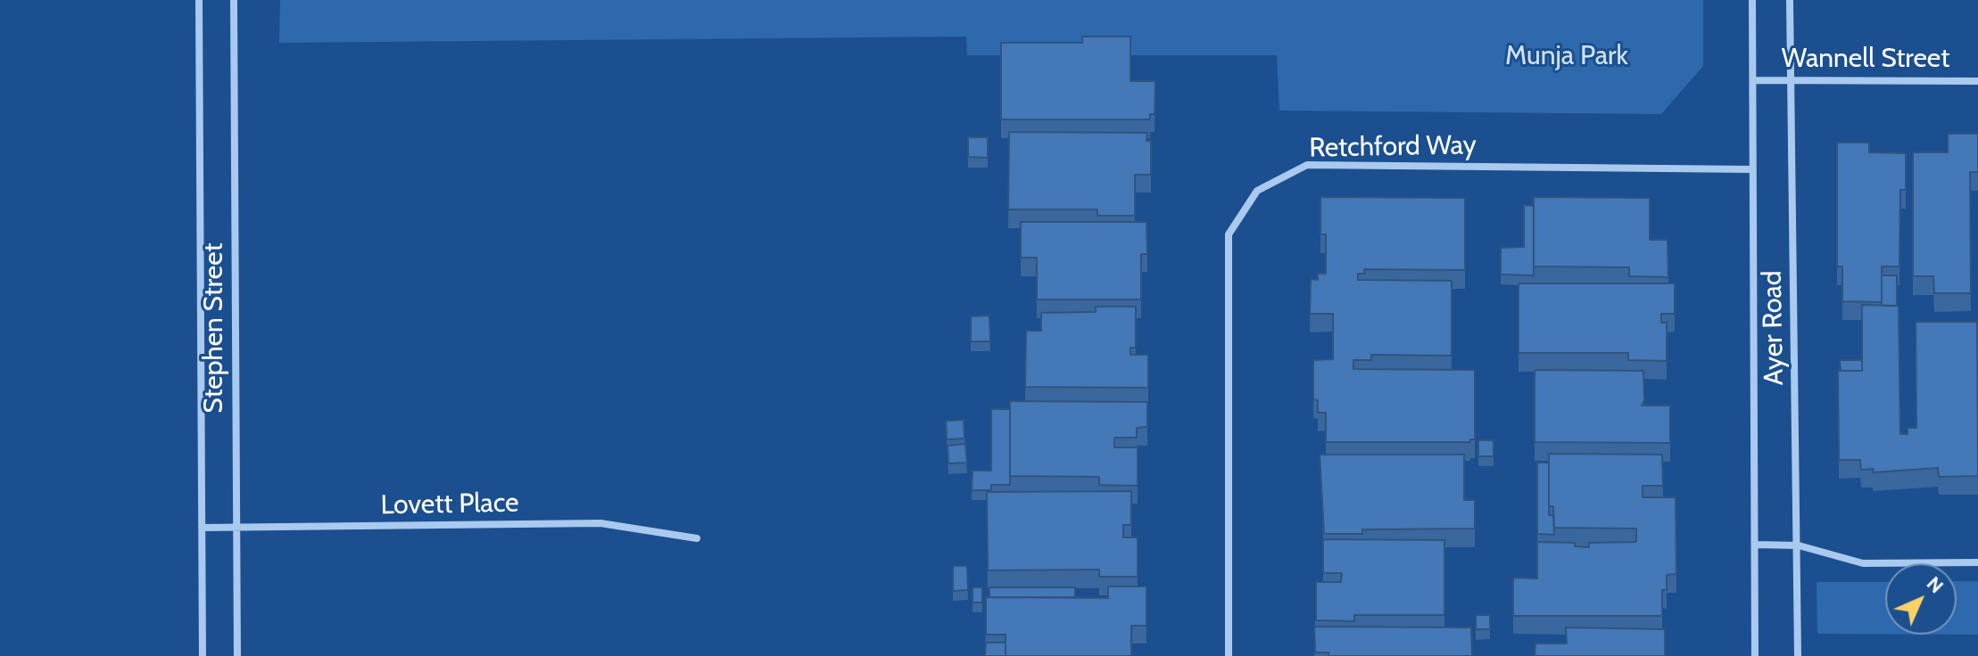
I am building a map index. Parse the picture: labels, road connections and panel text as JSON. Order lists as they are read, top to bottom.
{
  "streets": {
    "street": [
      "Wannell Street",
      "Retchford Way",
      "Stephen Street",
      "Ayer Road",
      "Lovett Place"
    ]
  },
  "crossings": [
    ["Wannell Street", "Ayer Road"],
    ["Retchford Way", "Ayer Road"],
    ["Stephen Street", "Lovett Place"]
  ],
  "parks": ["Munja Park"],
  "north": "top right"
}
